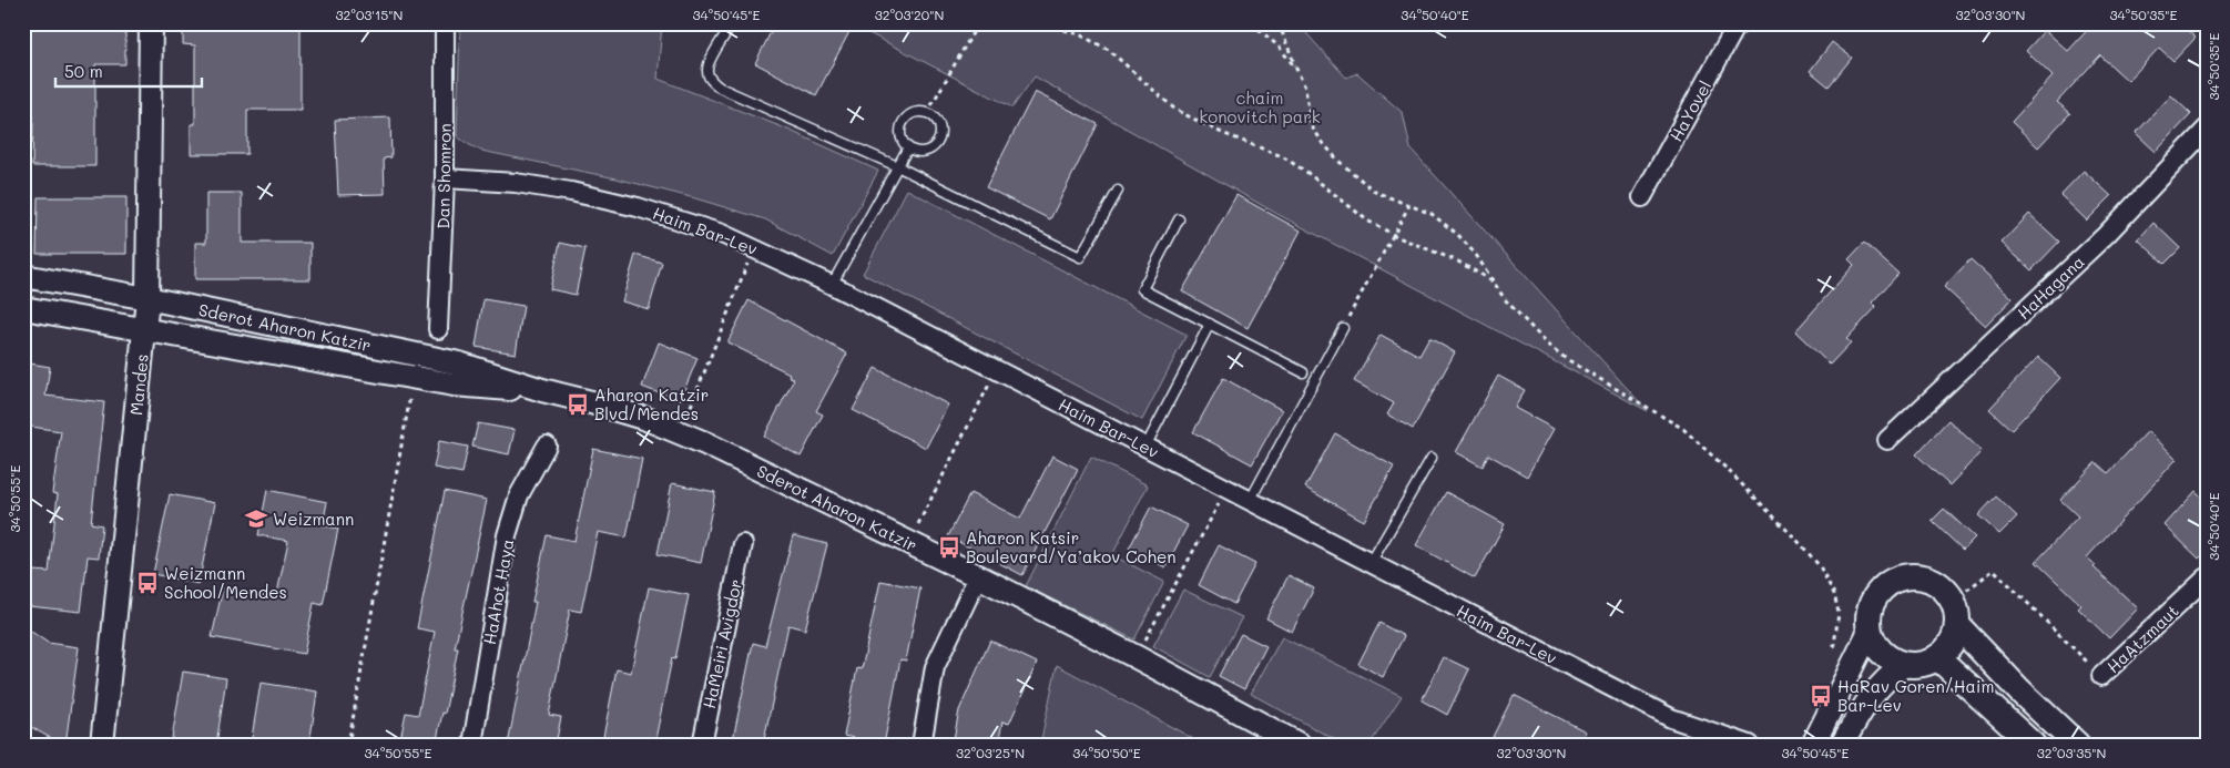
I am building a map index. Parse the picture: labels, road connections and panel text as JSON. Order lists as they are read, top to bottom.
{
  "streets": {
    "street": [
      "HaYovel",
      "Dan Shomron",
      "Haim Bar-Lev",
      "HaHagana",
      "Sderot Aharon Katzir",
      "Mandes",
      "HaAhot Haya",
      "HaAtzmaut",
      "HaMeiri Avigdor"
    ]
  },
  "crossings": [
    ["Dan Shomron", "Haim Bar-Lev"],
    ["Sderot Aharon Katzir", "Mandes"]
  ],
  "parks": ["chaim konovitch park"],
  "places": {
    "bus stop": [
      "Aharon Katzir Blvd/Mendes",
      "Aharon Katsir Boulevard/Ya’akov Cohen",
      "Weizmann School/Mendes",
      "HaRav Goren/Haim Bar-Lev"
    ],
    "school or university": ["Weizmann"]
  },
  "scale_bar": "50 m",
  "coordinates": [
    "32°03'15\"N",
    "34°50'45\"E",
    "32°03'20\"N",
    "34°50'40\"E",
    "32°03'30\"N",
    "34°50'35\"E",
    "34°50'55\"E",
    "32°03'25\"N",
    "34°50'50\"E",
    "32°03'35\"N"
  ]
}
